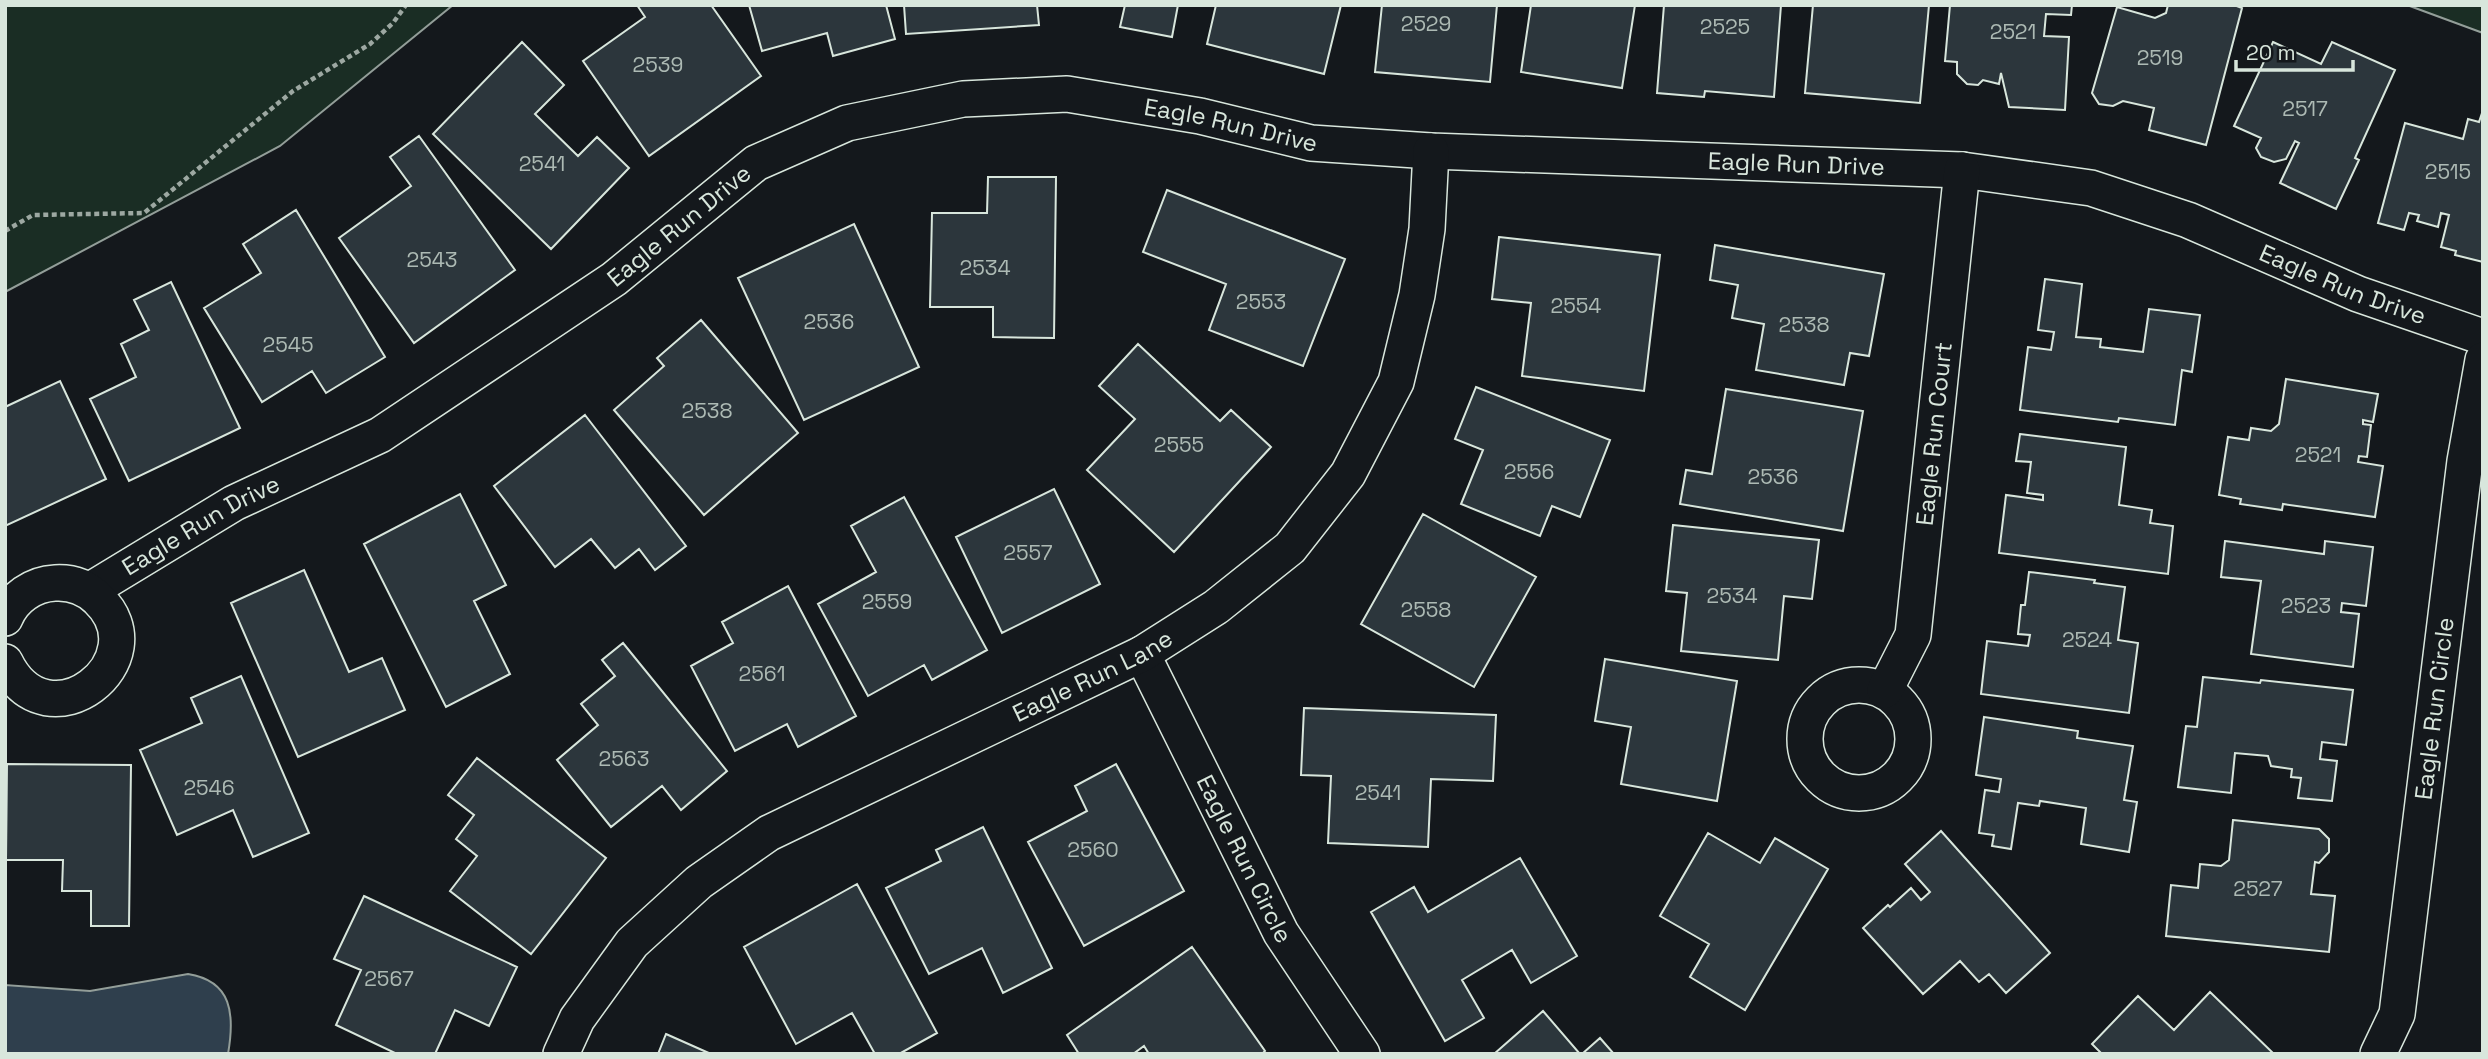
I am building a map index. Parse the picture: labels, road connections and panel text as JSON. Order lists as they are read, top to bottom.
{
  "streets": {
    "street": [
      "Eagle Run Drive",
      "Eagle Run Court",
      "Eagle Run Lane",
      "Eagle Run Circle"
    ]
  },
  "crossings": [
    ["Eagle Run Drive", "Eagle Run Court"],
    ["Eagle Run Drive", "Eagle Run Lane"],
    ["Eagle Run Lane", "Eagle Run Circle"]
  ],
  "house_numbers": [
    "2529",
    "2525",
    "2521",
    "2519",
    "2539",
    "2517",
    "2541",
    "2515",
    "2543",
    "2534",
    "2553",
    "2554",
    "2536",
    "2538",
    "2545",
    "2538",
    "2555",
    "2521",
    "2556",
    "2536",
    "2557",
    "2534",
    "2559",
    "2523",
    "2558",
    "2524",
    "2561",
    "2563",
    "2546",
    "2541",
    "2560",
    "2527",
    "2567"
  ],
  "scale_bar": "20 m"
}
